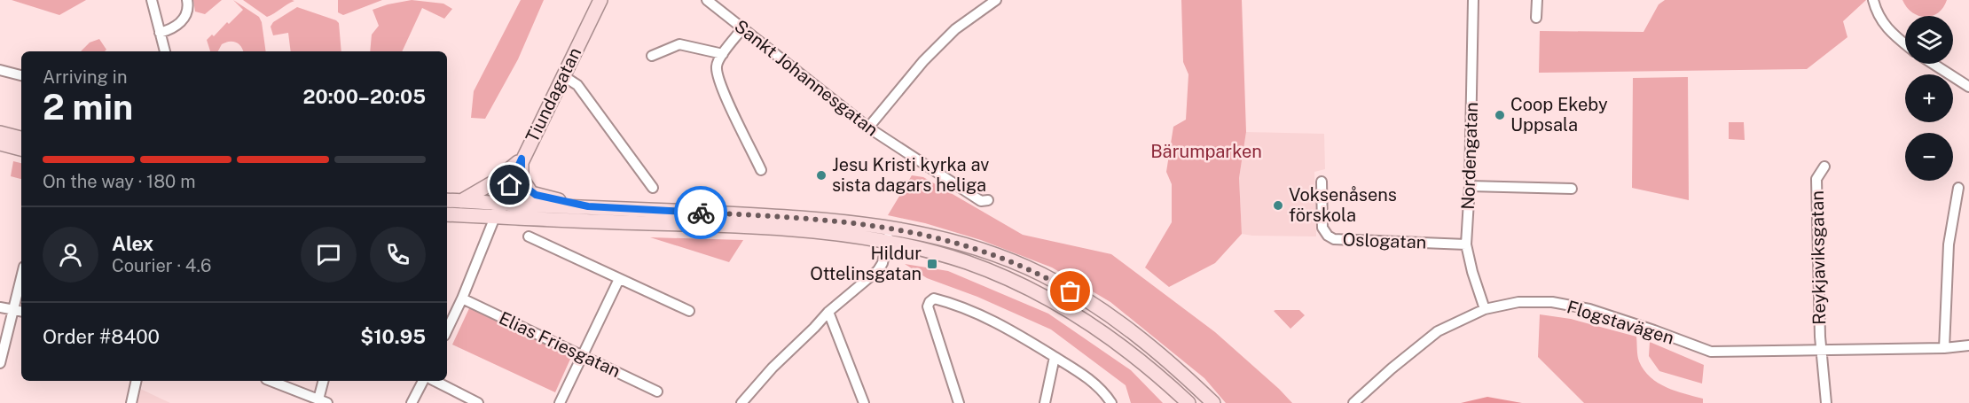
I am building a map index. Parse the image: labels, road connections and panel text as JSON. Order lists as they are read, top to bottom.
{
  "streets": {
    "main road": ["Tiundagatan"],
    "street": [
      "Sankt Johannesgatan",
      "Nordengatan",
      "Oslogatan",
      "Reykjaviksgatan",
      "Flogstavägen",
      "Elias Friesgatan"
    ]
  },
  "crossings": [
    ["Tiundagatan", "Elias Friesgatan"],
    ["Nordengatan", "Oslogatan"],
    ["Nordengatan", "Flogstavägen"],
    ["Reykjaviksgatan", "Flogstavägen"]
  ],
  "parks": ["Bärumparken"],
  "places": {
    "other": ["Coop Ekeby Uppsala", "Jesu Kristi kyrka av sista dagars heliga", "Voksenåsens förskola"],
    "transit": ["Hildur Ottelinsgatan"]
  },
  "page": {
    "map_buttons": ["+", "−"],
    "heading": ["2 min", "Arriving in", "20:00–20:05"],
    "panel": [
      "Alex",
      "Courier · 4.6",
      "Order #8400",
      "$10.95"
    ],
    "bar": "On the way · 180 m"
  }
}
